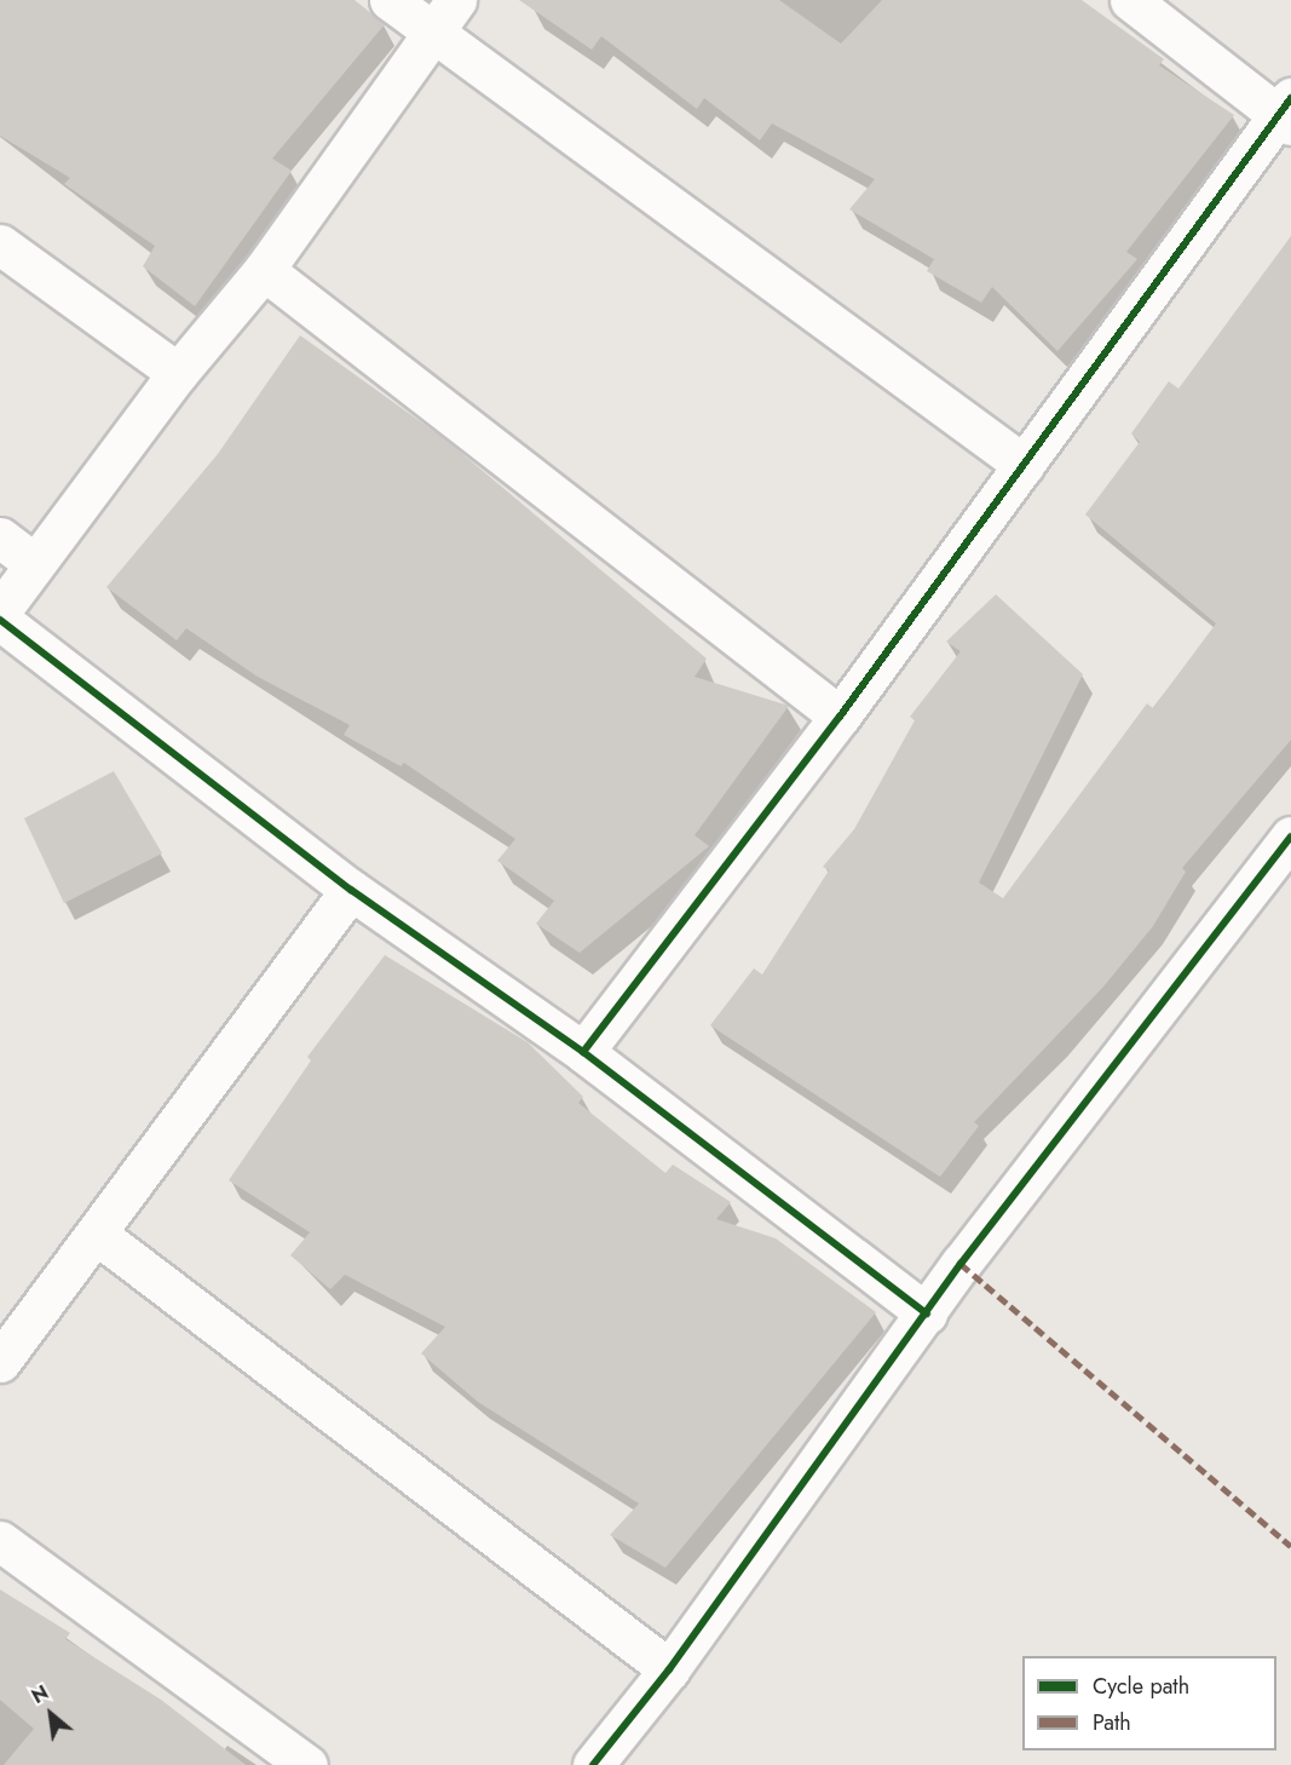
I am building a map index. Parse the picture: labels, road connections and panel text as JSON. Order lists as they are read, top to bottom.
{
  "legend": ["Cycle path", "Path"],
  "north": "top left"
}
